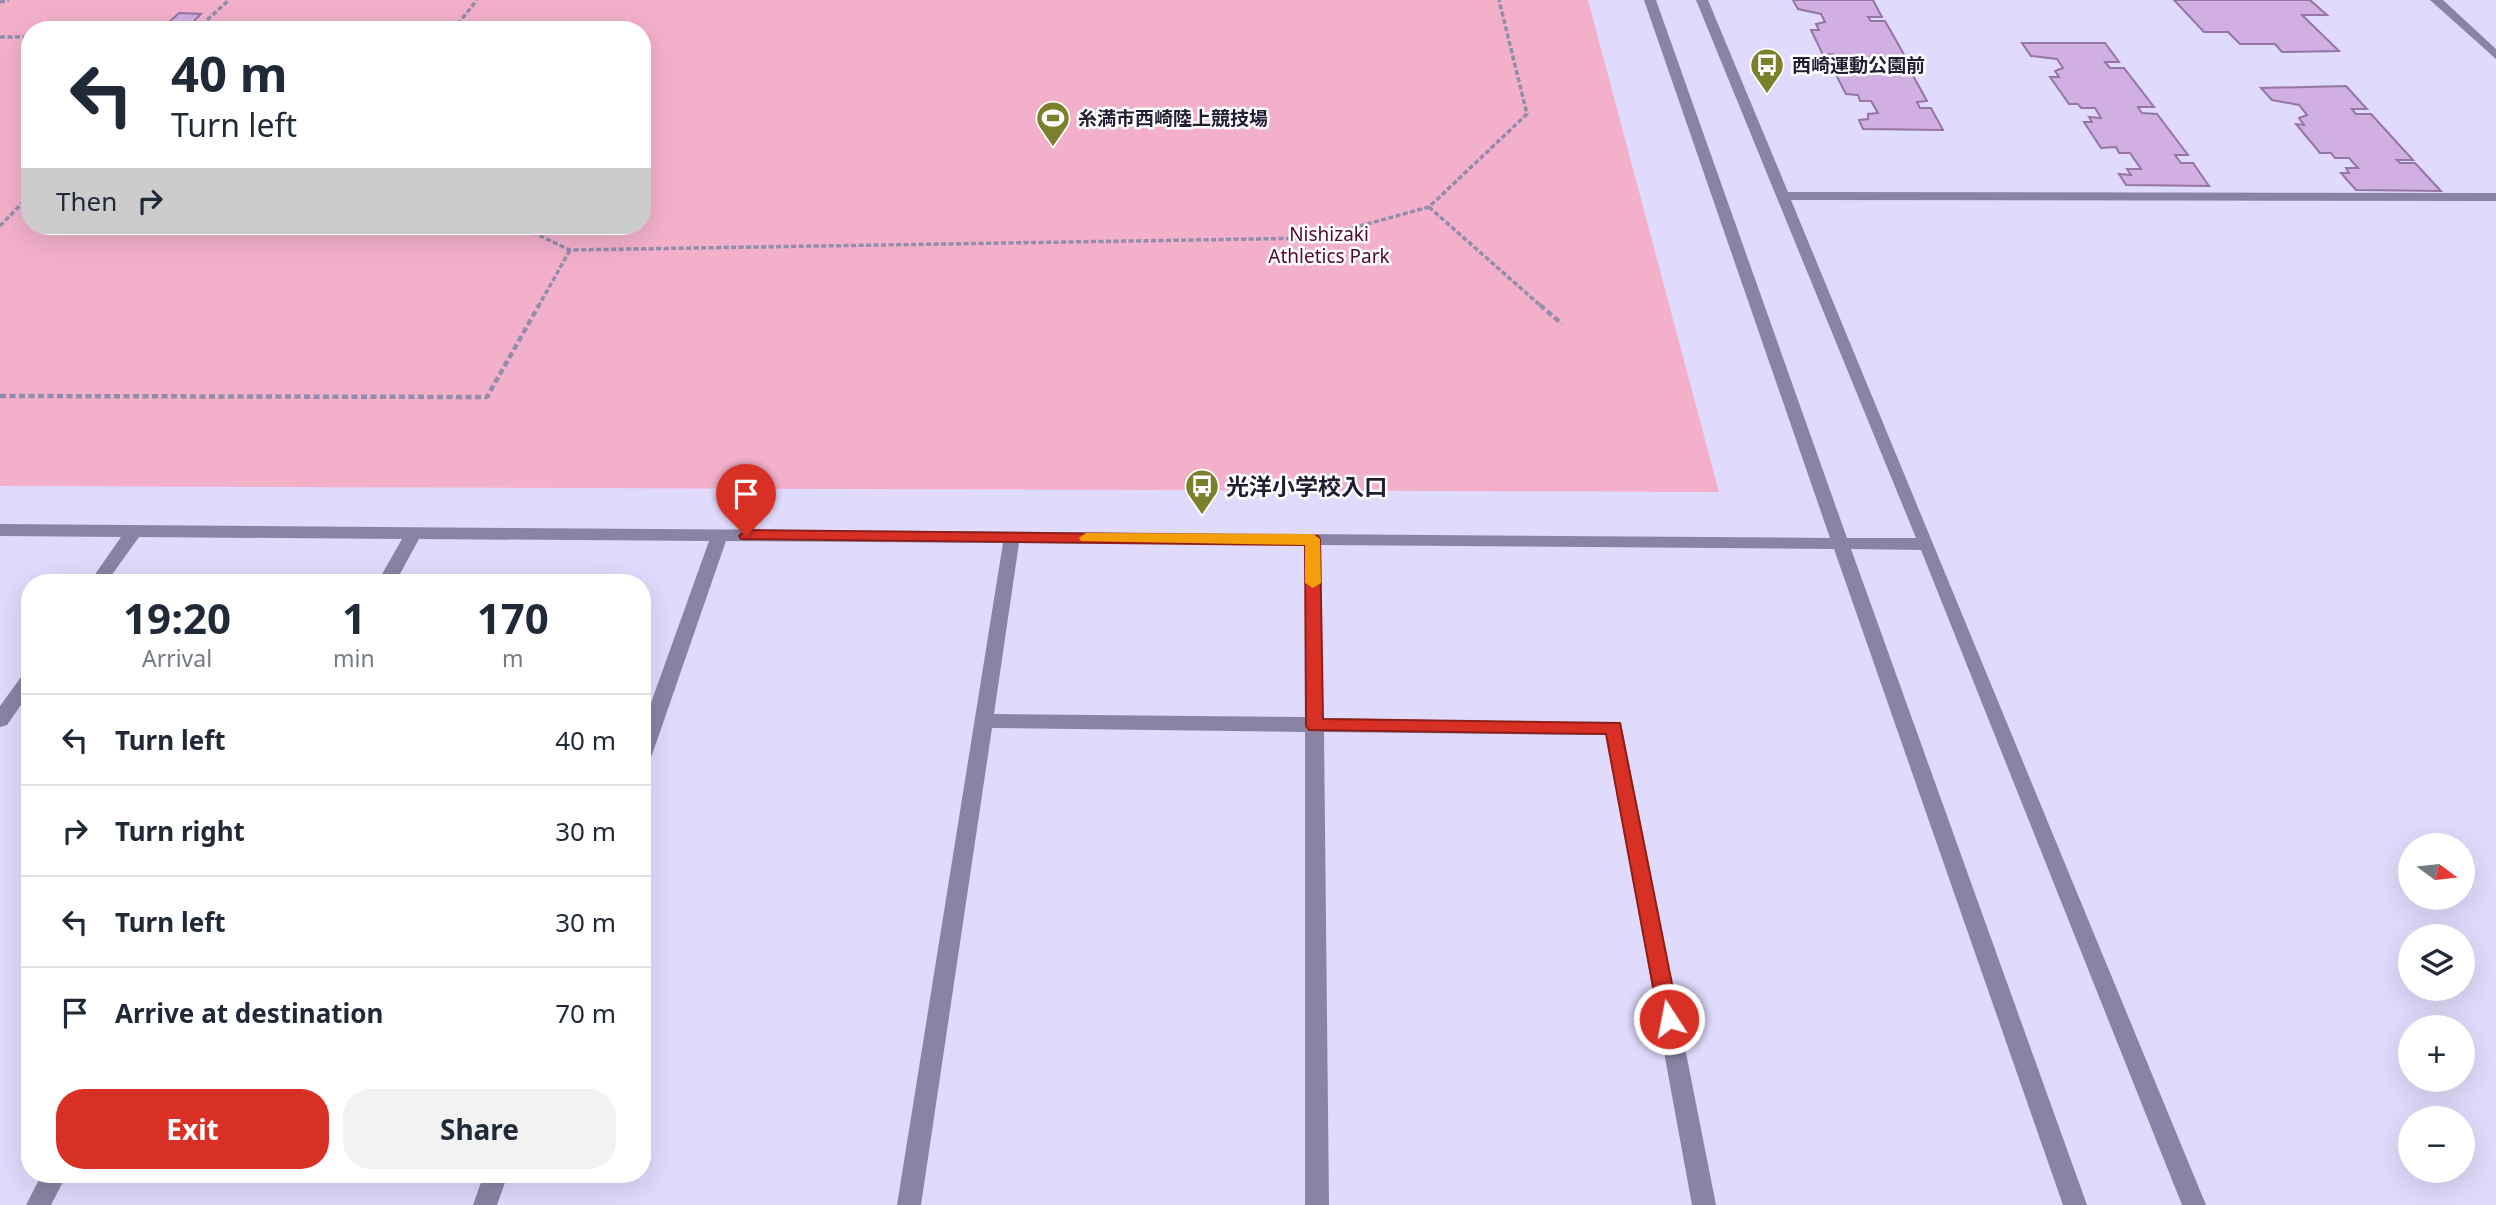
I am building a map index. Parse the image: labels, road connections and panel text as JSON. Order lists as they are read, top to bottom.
{
  "parks": ["Nishizaki Athletics Park"],
  "places": {
    "bus stop": ["西崎運動公園前", "光洋小学校入口"],
    "sports": ["糸満市西崎陸上競技場"]
  },
  "north": "right",
  "page": {
    "turn": ["40 m", "Turn left"],
    "then": "Then",
    "eta": [
      "19:20",
      "Arrival",
      "1",
      "min",
      "170",
      "m"
    ],
    "list": [
      {
        "name": "Turn left",
        "value": "40 m"
      },
      {
        "name": "Turn right",
        "value": "30 m"
      },
      {
        "name": "Turn left",
        "value": "30 m"
      },
      {
        "name": "Arrive at destination",
        "value": "70 m"
      }
    ],
    "map_buttons": ["+", "−"],
    "buttons": ["Exit", "Share"]
  }
}
